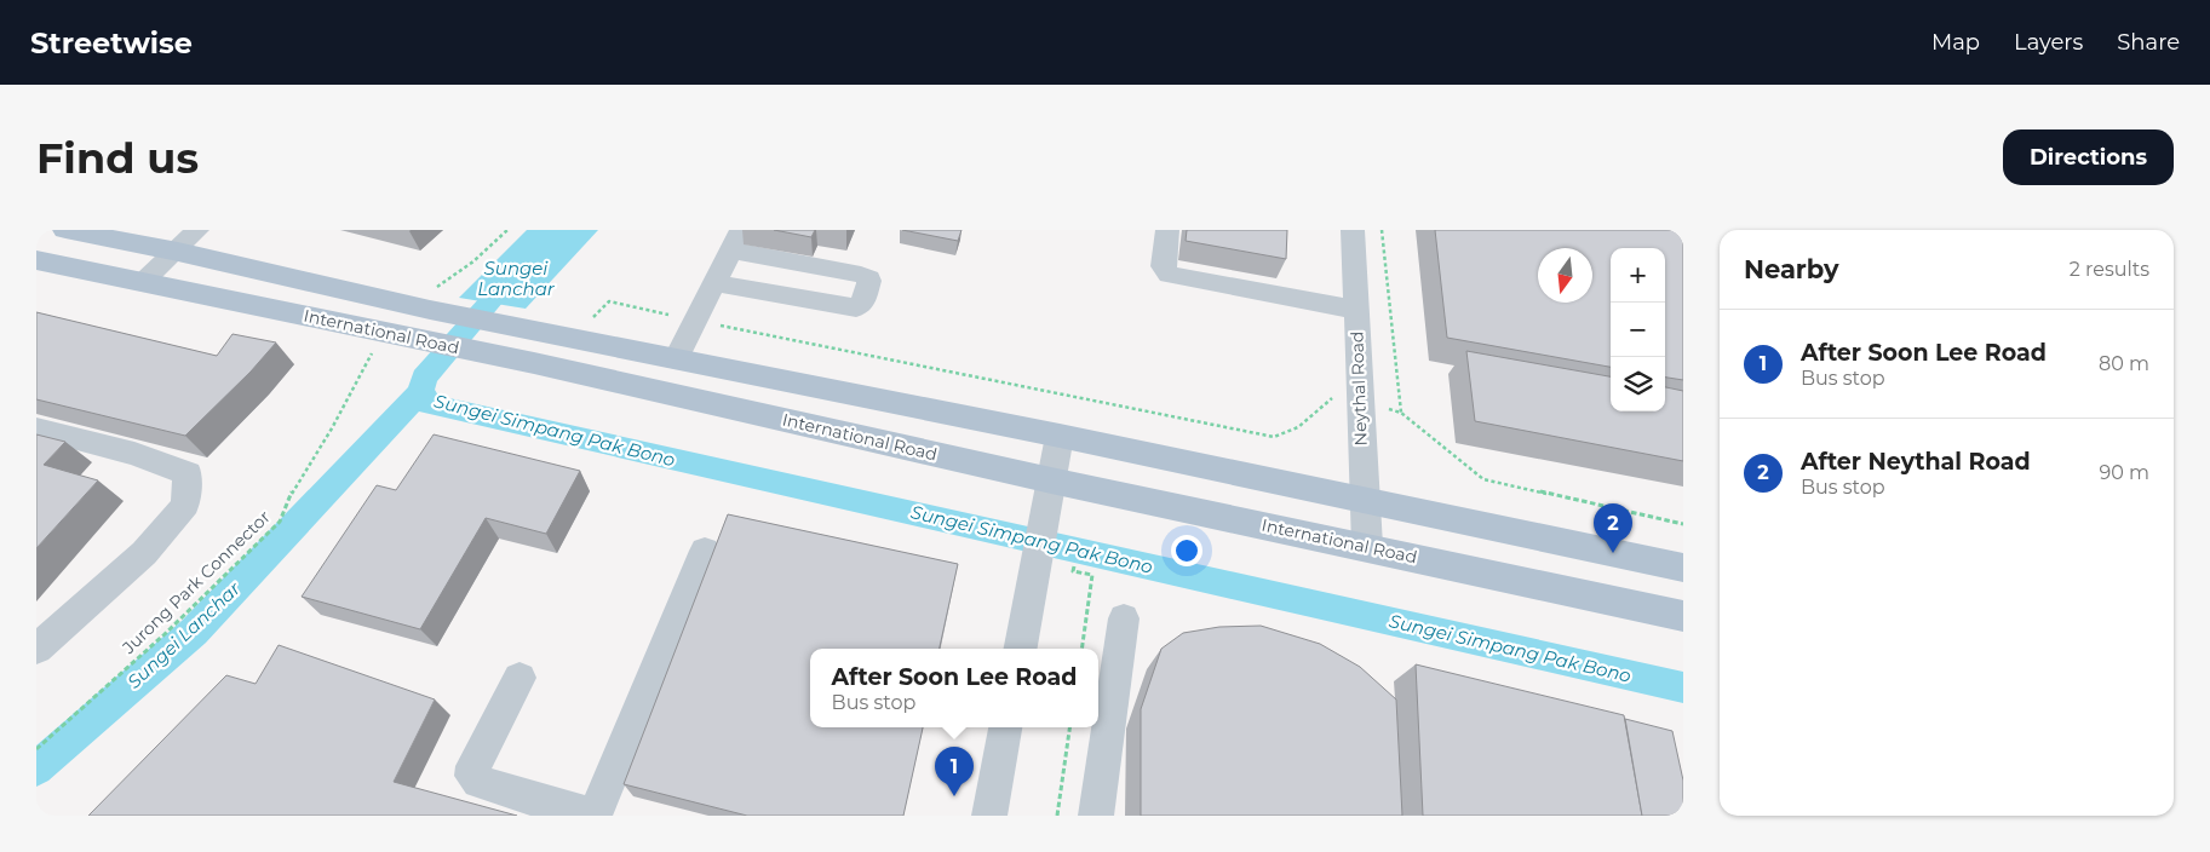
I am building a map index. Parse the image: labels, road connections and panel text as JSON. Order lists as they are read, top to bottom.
{
  "streets": {
    "main road": ["International Road"],
    "street": ["Neythal Road"],
    "path": ["Jurong Park Connector"]
  },
  "crossings": [
    ["International Road", "Neythal Road"]
  ],
  "water": ["Sungei Lanchar", "Sungei Simpang Pak Bono"],
  "north": "bottom",
  "page": {
    "header": "Streetwise",
    "nav": ["Map", "Layers", "Share"],
    "buttons": "Directions",
    "title": "Find us",
    "heading": ["Nearby", "2 results"],
    "map_buttons": ["+", "−"],
    "list": [
      {
        "mark": "1",
        "name": "After Soon Lee Road",
        "note": "Bus stop",
        "value": "80 m"
      },
      {
        "mark": "2",
        "name": "After Neythal Road",
        "note": "Bus stop",
        "value": "90 m"
      }
    ],
    "pins": ["2", "1"],
    "popup": ["After Soon Lee Road", "Bus stop"]
  }
}
